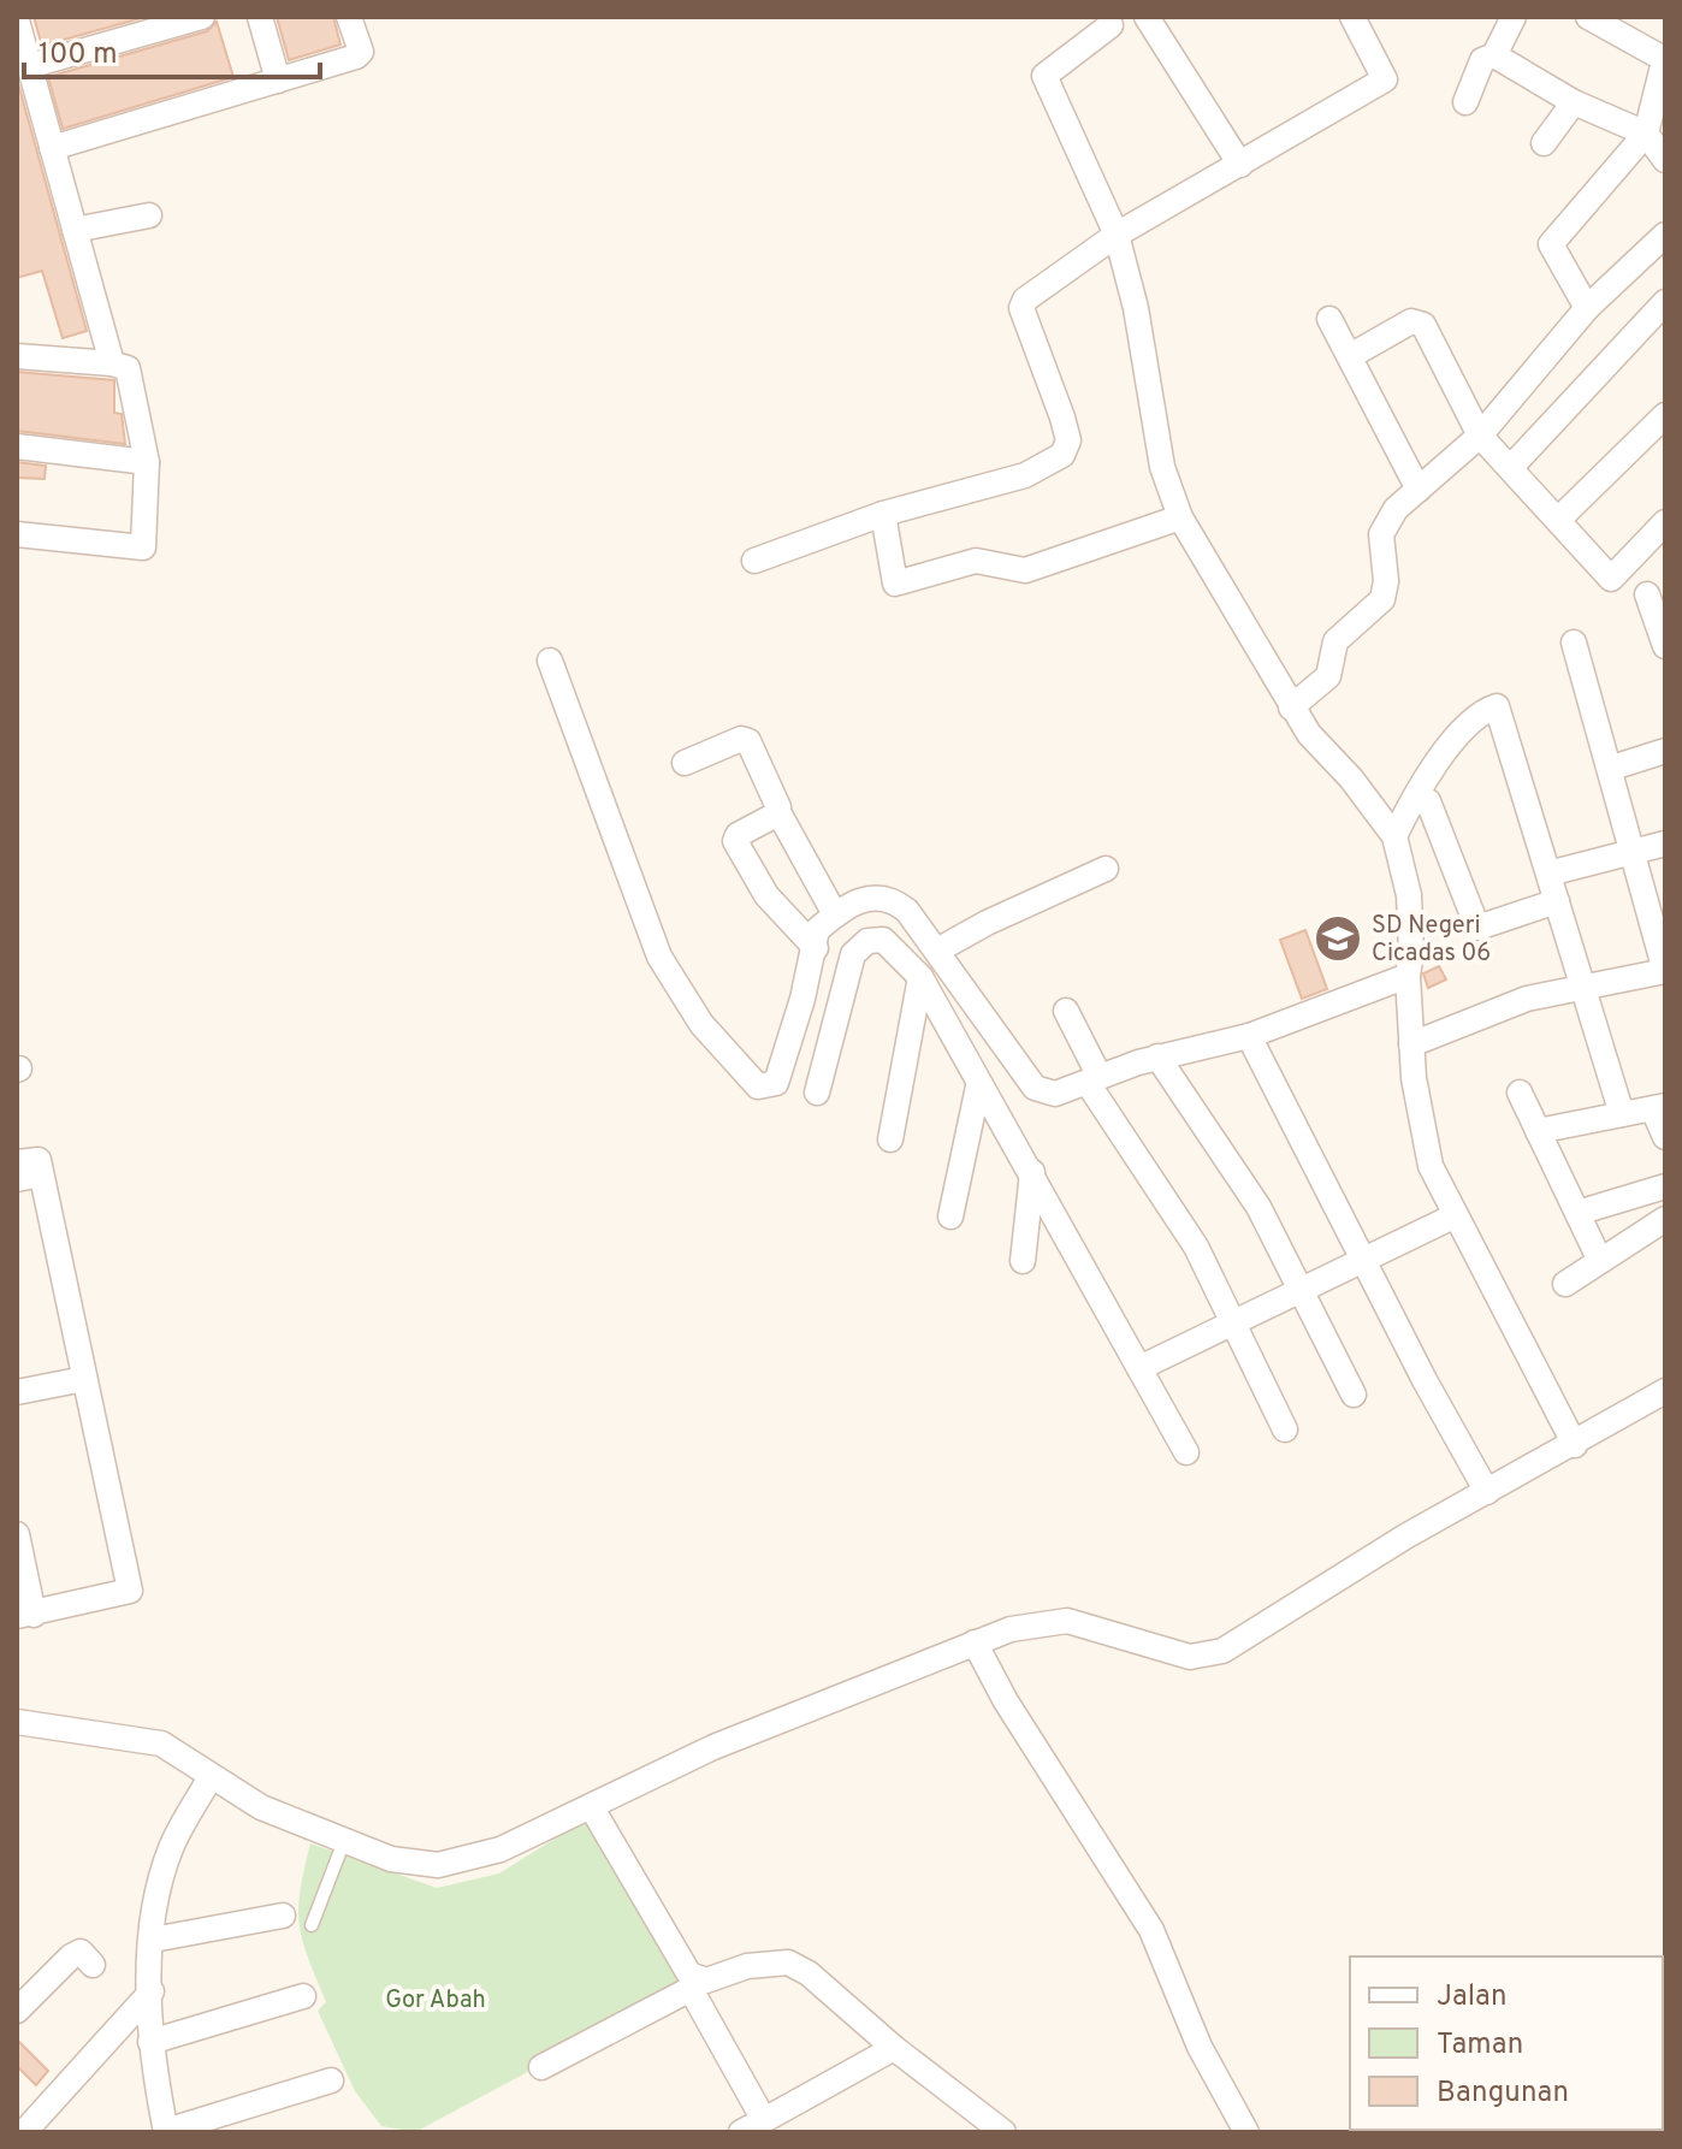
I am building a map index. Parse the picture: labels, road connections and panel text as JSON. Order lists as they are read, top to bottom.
{
  "parks": ["Gor Abah"],
  "places": {
    "school or university": ["SD Negeri Cicadas 06"]
  },
  "legend": ["Jalan", "Taman", "Bangunan"],
  "scale_bar": "100 m"
}
